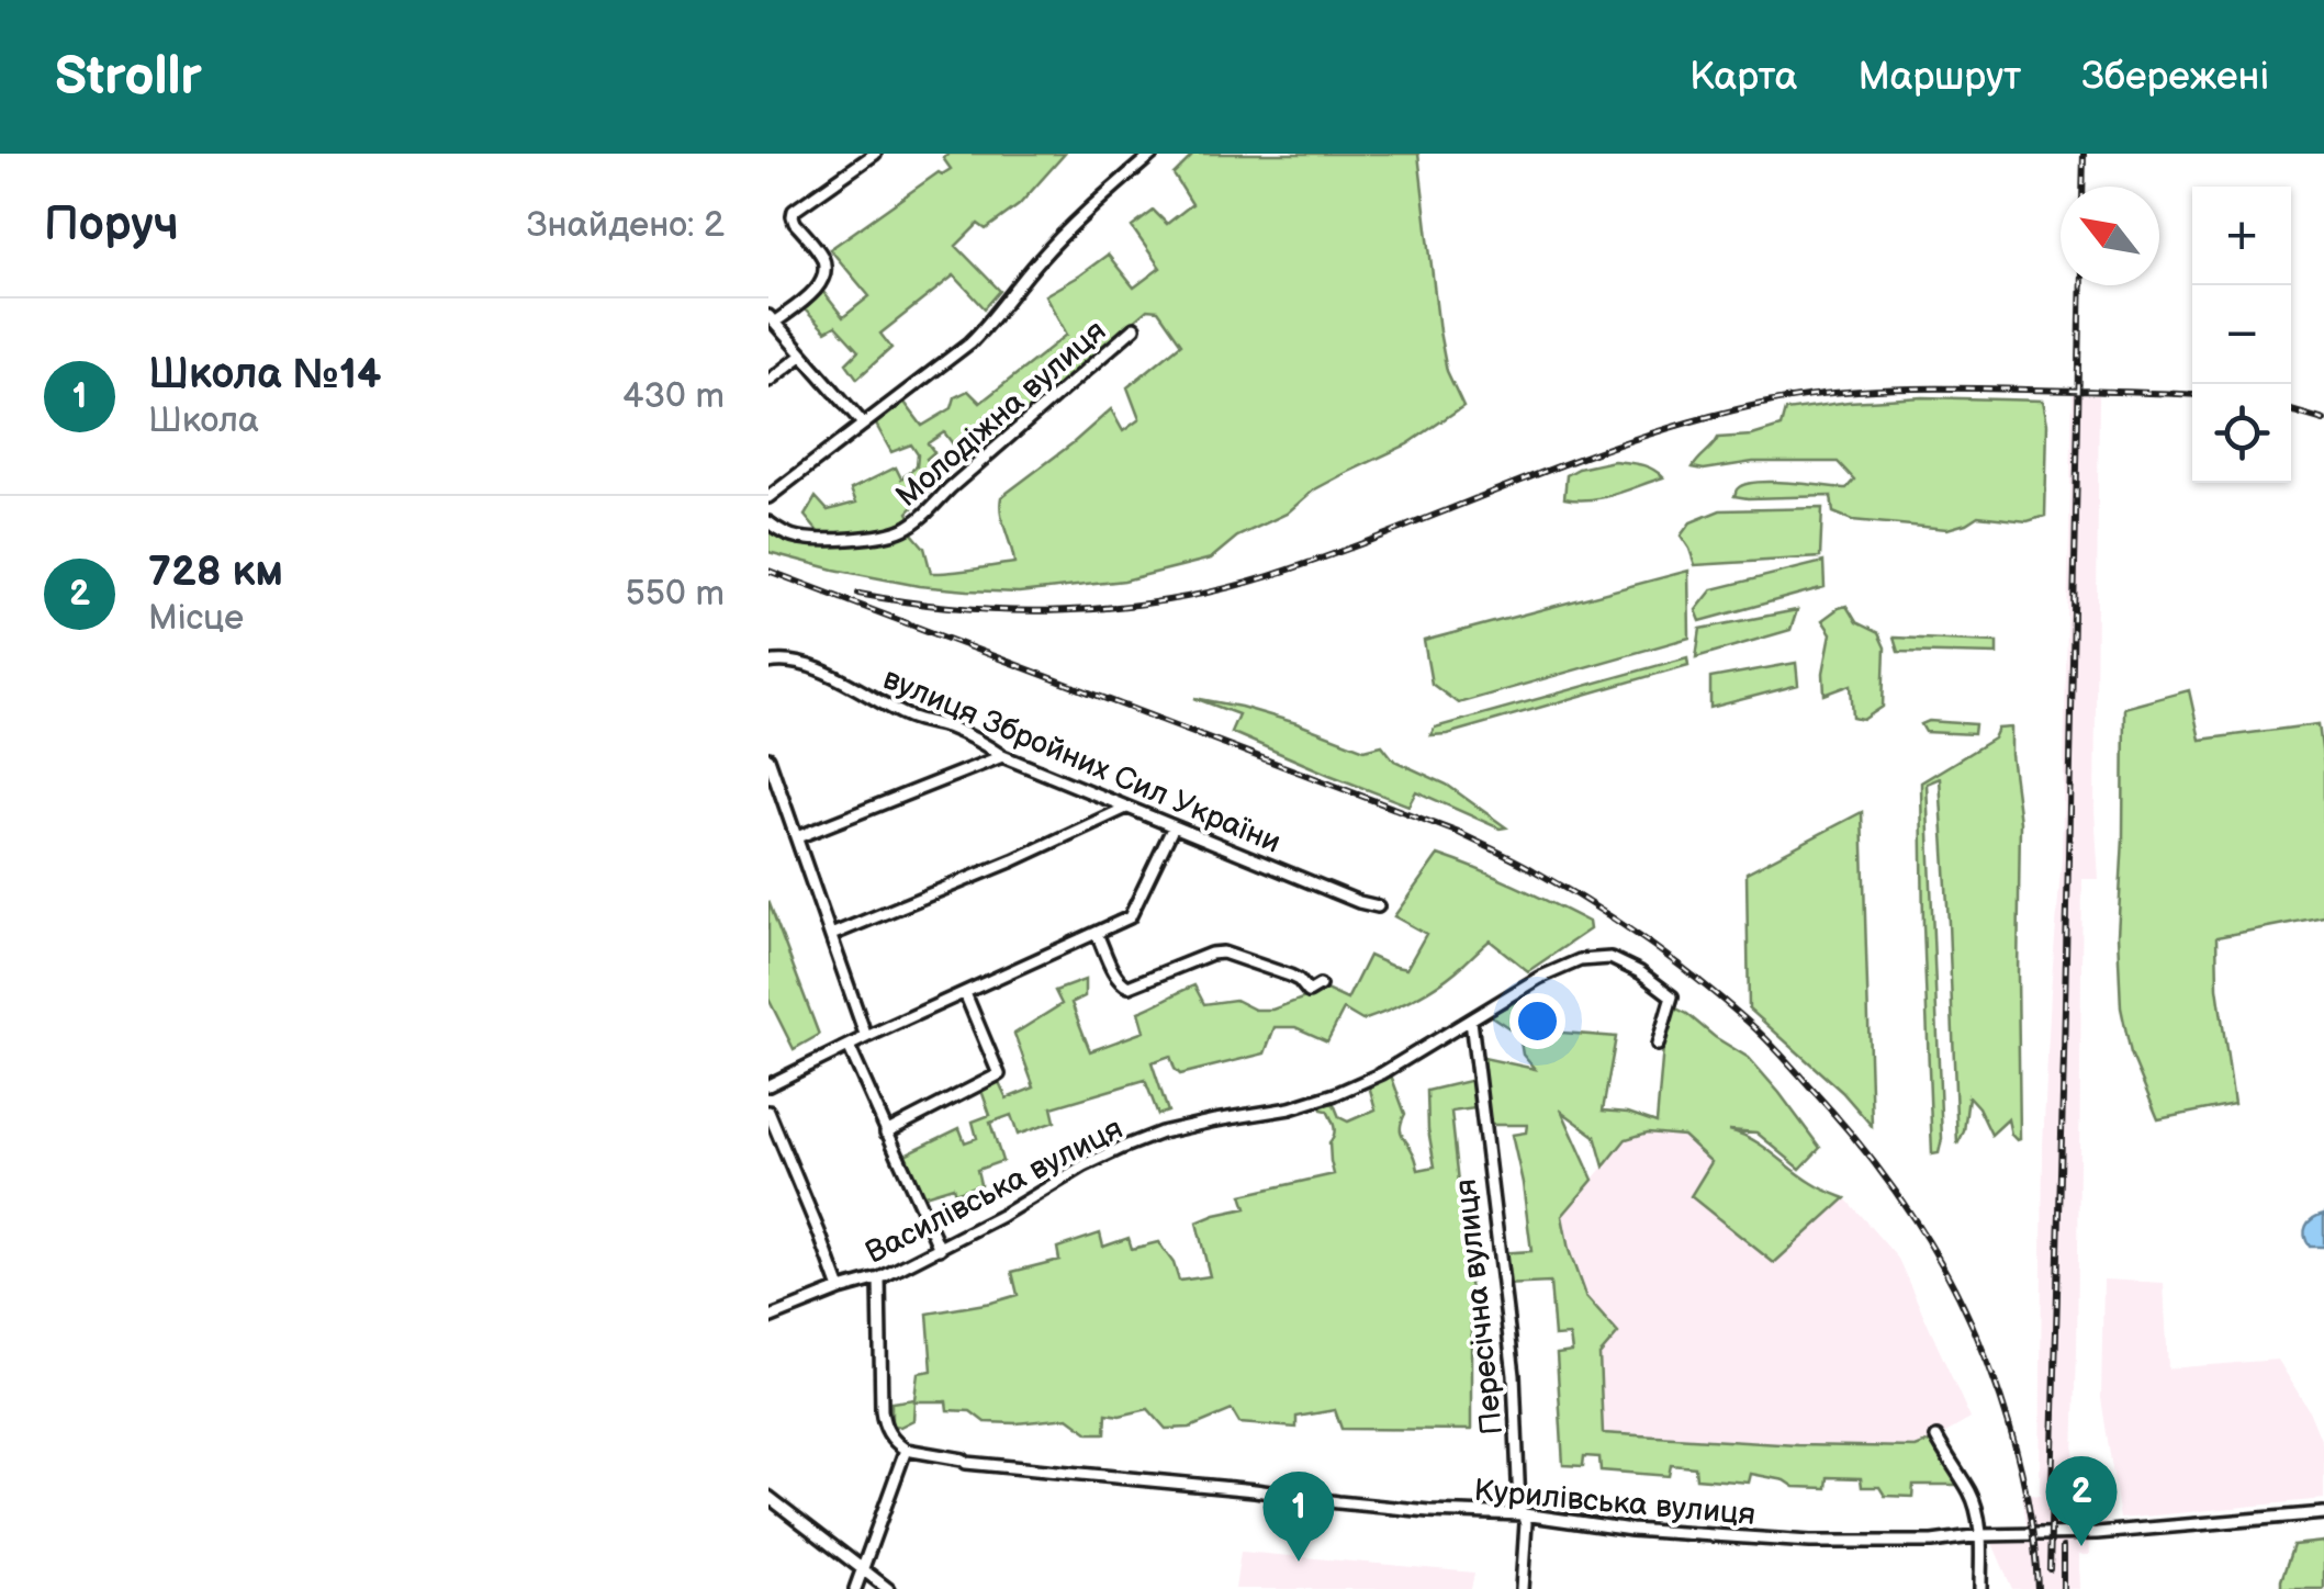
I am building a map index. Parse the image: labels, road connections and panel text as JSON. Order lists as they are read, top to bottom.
{
  "streets": {
    "street": [
      "Молодіжна вулиця",
      "вулиця Збройних Сил України",
      "Василівська вулиця",
      "Пересічна вулиця",
      "Курилівська вулиця"
    ]
  },
  "crossings": [
    ["Василівська вулиця", "Пересічна вулиця"],
    ["Пересічна вулиця", "Курилівська вулиця"]
  ],
  "north": "top left",
  "page": {
    "header": "Strollr",
    "nav": ["Карта", "Маршрут", "Збережені"],
    "heading": ["Поруч", "Знайдено: 2"],
    "map_buttons": ["+", "−"],
    "list": [
      {
        "mark": "1",
        "name": "Школа №14",
        "note": "Школа",
        "value": "430 m"
      },
      {
        "mark": "2",
        "name": "728 км",
        "note": "Місце",
        "value": "550 m"
      }
    ],
    "pins": ["2", "1"]
  }
}
